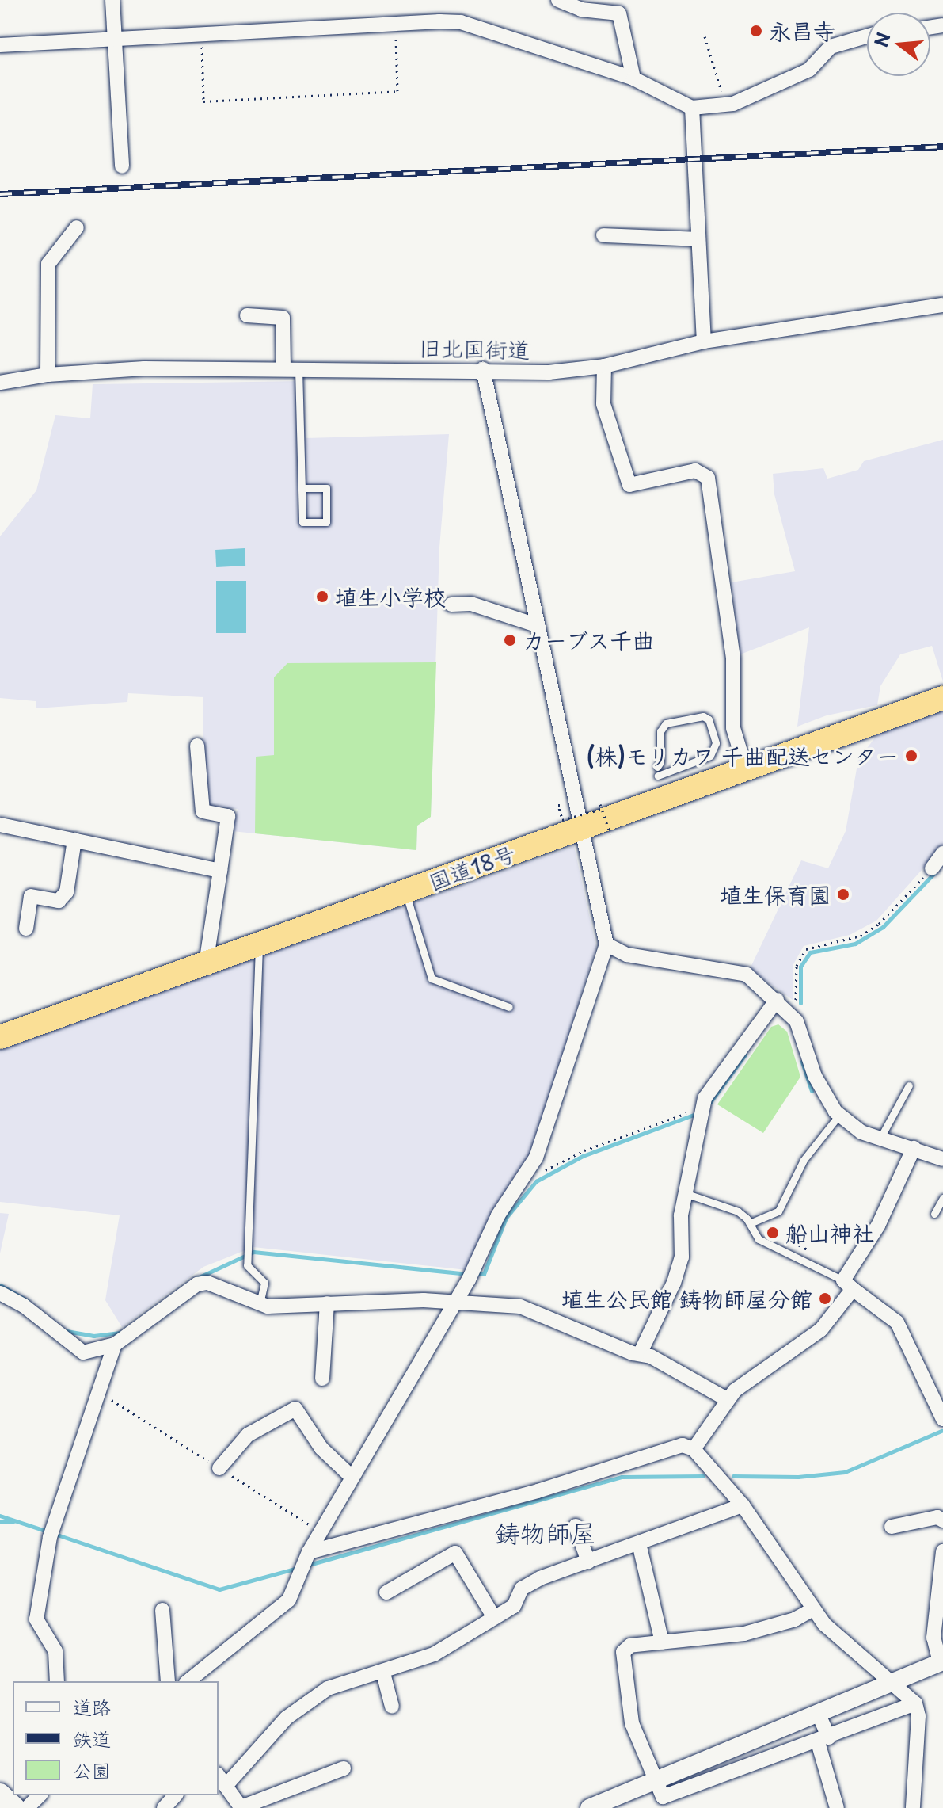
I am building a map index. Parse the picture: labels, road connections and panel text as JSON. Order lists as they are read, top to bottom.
{
  "streets": {
    "highway": ["国道18号"],
    "street": ["旧北国街道"]
  },
  "districts": ["鋳物師屋"],
  "places": [
    "永昌寺",
    "埴生小学校",
    "カーブス千曲",
    "(株)モリカワ 千曲配送センター",
    "埴生保育園",
    "船山神社",
    "埴生公民館 鋳物師屋分館"
  ],
  "legend": ["道路", "鉄道", "公園"],
  "north": "left"
}
